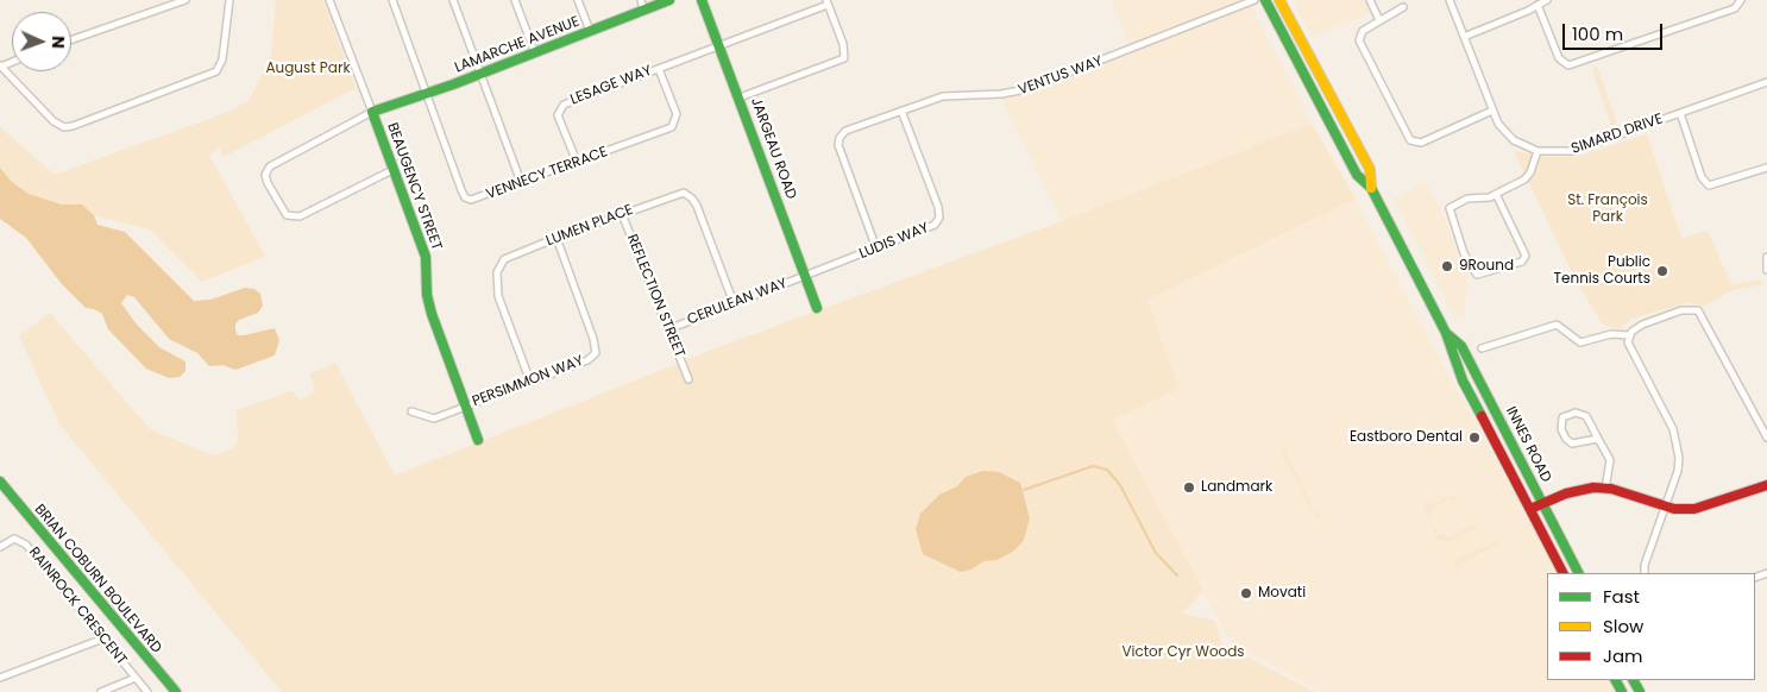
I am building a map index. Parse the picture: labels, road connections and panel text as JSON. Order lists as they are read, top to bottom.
{
  "streets": {
    "main road": [
      "LAMARCHE AVENUE",
      "JARGEAU ROAD",
      "BEAUGENCY STREET",
      "INNES ROAD",
      "BRIAN COBURN BOULEVARD"
    ],
    "street": [
      "VENTUS WAY",
      "LESAGE WAY",
      "SIMARD DRIVE",
      "VENNECY TERRACE",
      "LUMEN PLACE",
      "LUDIS WAY",
      "REFLECTION STREET",
      "CERULEAN WAY",
      "PERSIMMON WAY",
      "RAINROCK CRESCENT"
    ]
  },
  "crossings": [
    ["LAMARCHE AVENUE", "VENNECY TERRACE"],
    ["LAMARCHE AVENUE", "BEAUGENCY STREET"],
    ["VENTUS WAY", "LUDIS WAY"],
    ["LESAGE WAY", "JARGEAU ROAD"],
    ["LESAGE WAY", "VENNECY TERRACE"],
    ["JARGEAU ROAD", "LUDIS WAY"],
    ["JARGEAU ROAD", "CERULEAN WAY"],
    ["BEAUGENCY STREET", "PERSIMMON WAY"],
    ["LUMEN PLACE", "REFLECTION STREET"],
    ["LUMEN PLACE", "CERULEAN WAY"],
    ["LUMEN PLACE", "PERSIMMON WAY"],
    ["LUDIS WAY", "CERULEAN WAY"],
    ["REFLECTION STREET", "CERULEAN WAY"]
  ],
  "parks": ["August Park", "St. François Park", "Victor Cyr Woods"],
  "places": [
    "9Round",
    "Public Tennis Courts",
    "Eastboro Dental",
    "Landmark",
    "Movati"
  ],
  "legend": ["Fast", "Slow", "Jam"],
  "scale_bar": "100 m",
  "north": "right"
}
